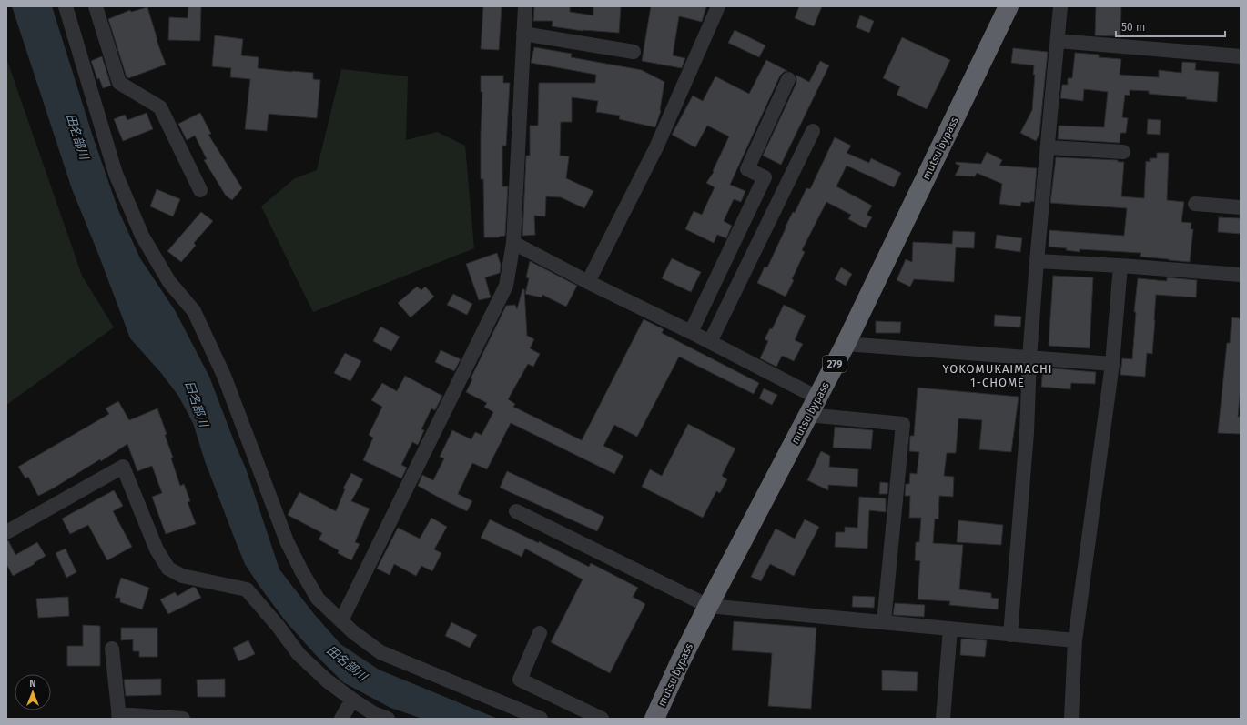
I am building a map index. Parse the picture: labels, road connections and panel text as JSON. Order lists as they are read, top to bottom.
{
  "streets": {
    "highway": ["mutsu bypass", "279"]
  },
  "districts": ["YOKOMUKAIMACHI 1-CHOME"],
  "water": ["田名部川"],
  "scale_bar": "50 m",
  "north": "top"
}
